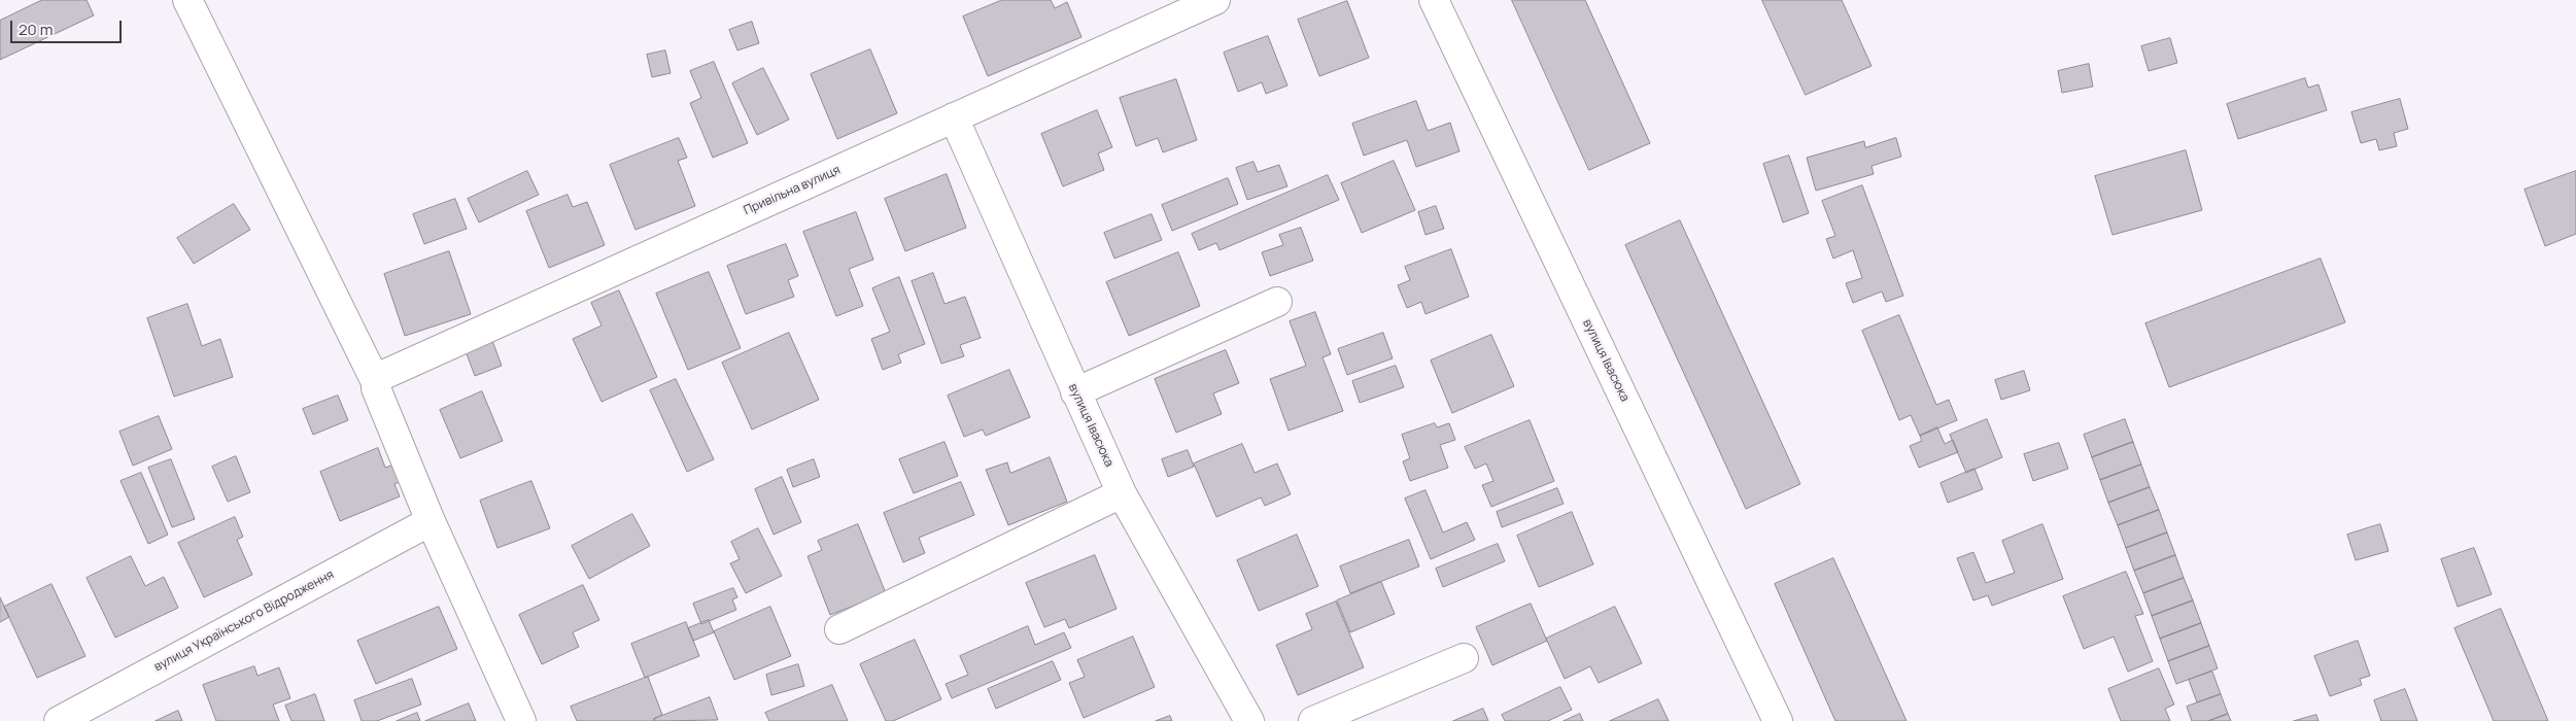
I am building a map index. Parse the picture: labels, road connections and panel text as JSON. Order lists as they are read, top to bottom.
{
  "streets": {
    "street": ["Привільна вулиця", "вулиця Івасюка", "вулиця Українського Відродження"]
  },
  "crossings": [
    ["Привільна вулиця", "вулиця Івасюка"]
  ],
  "scale_bar": "20 m"
}
